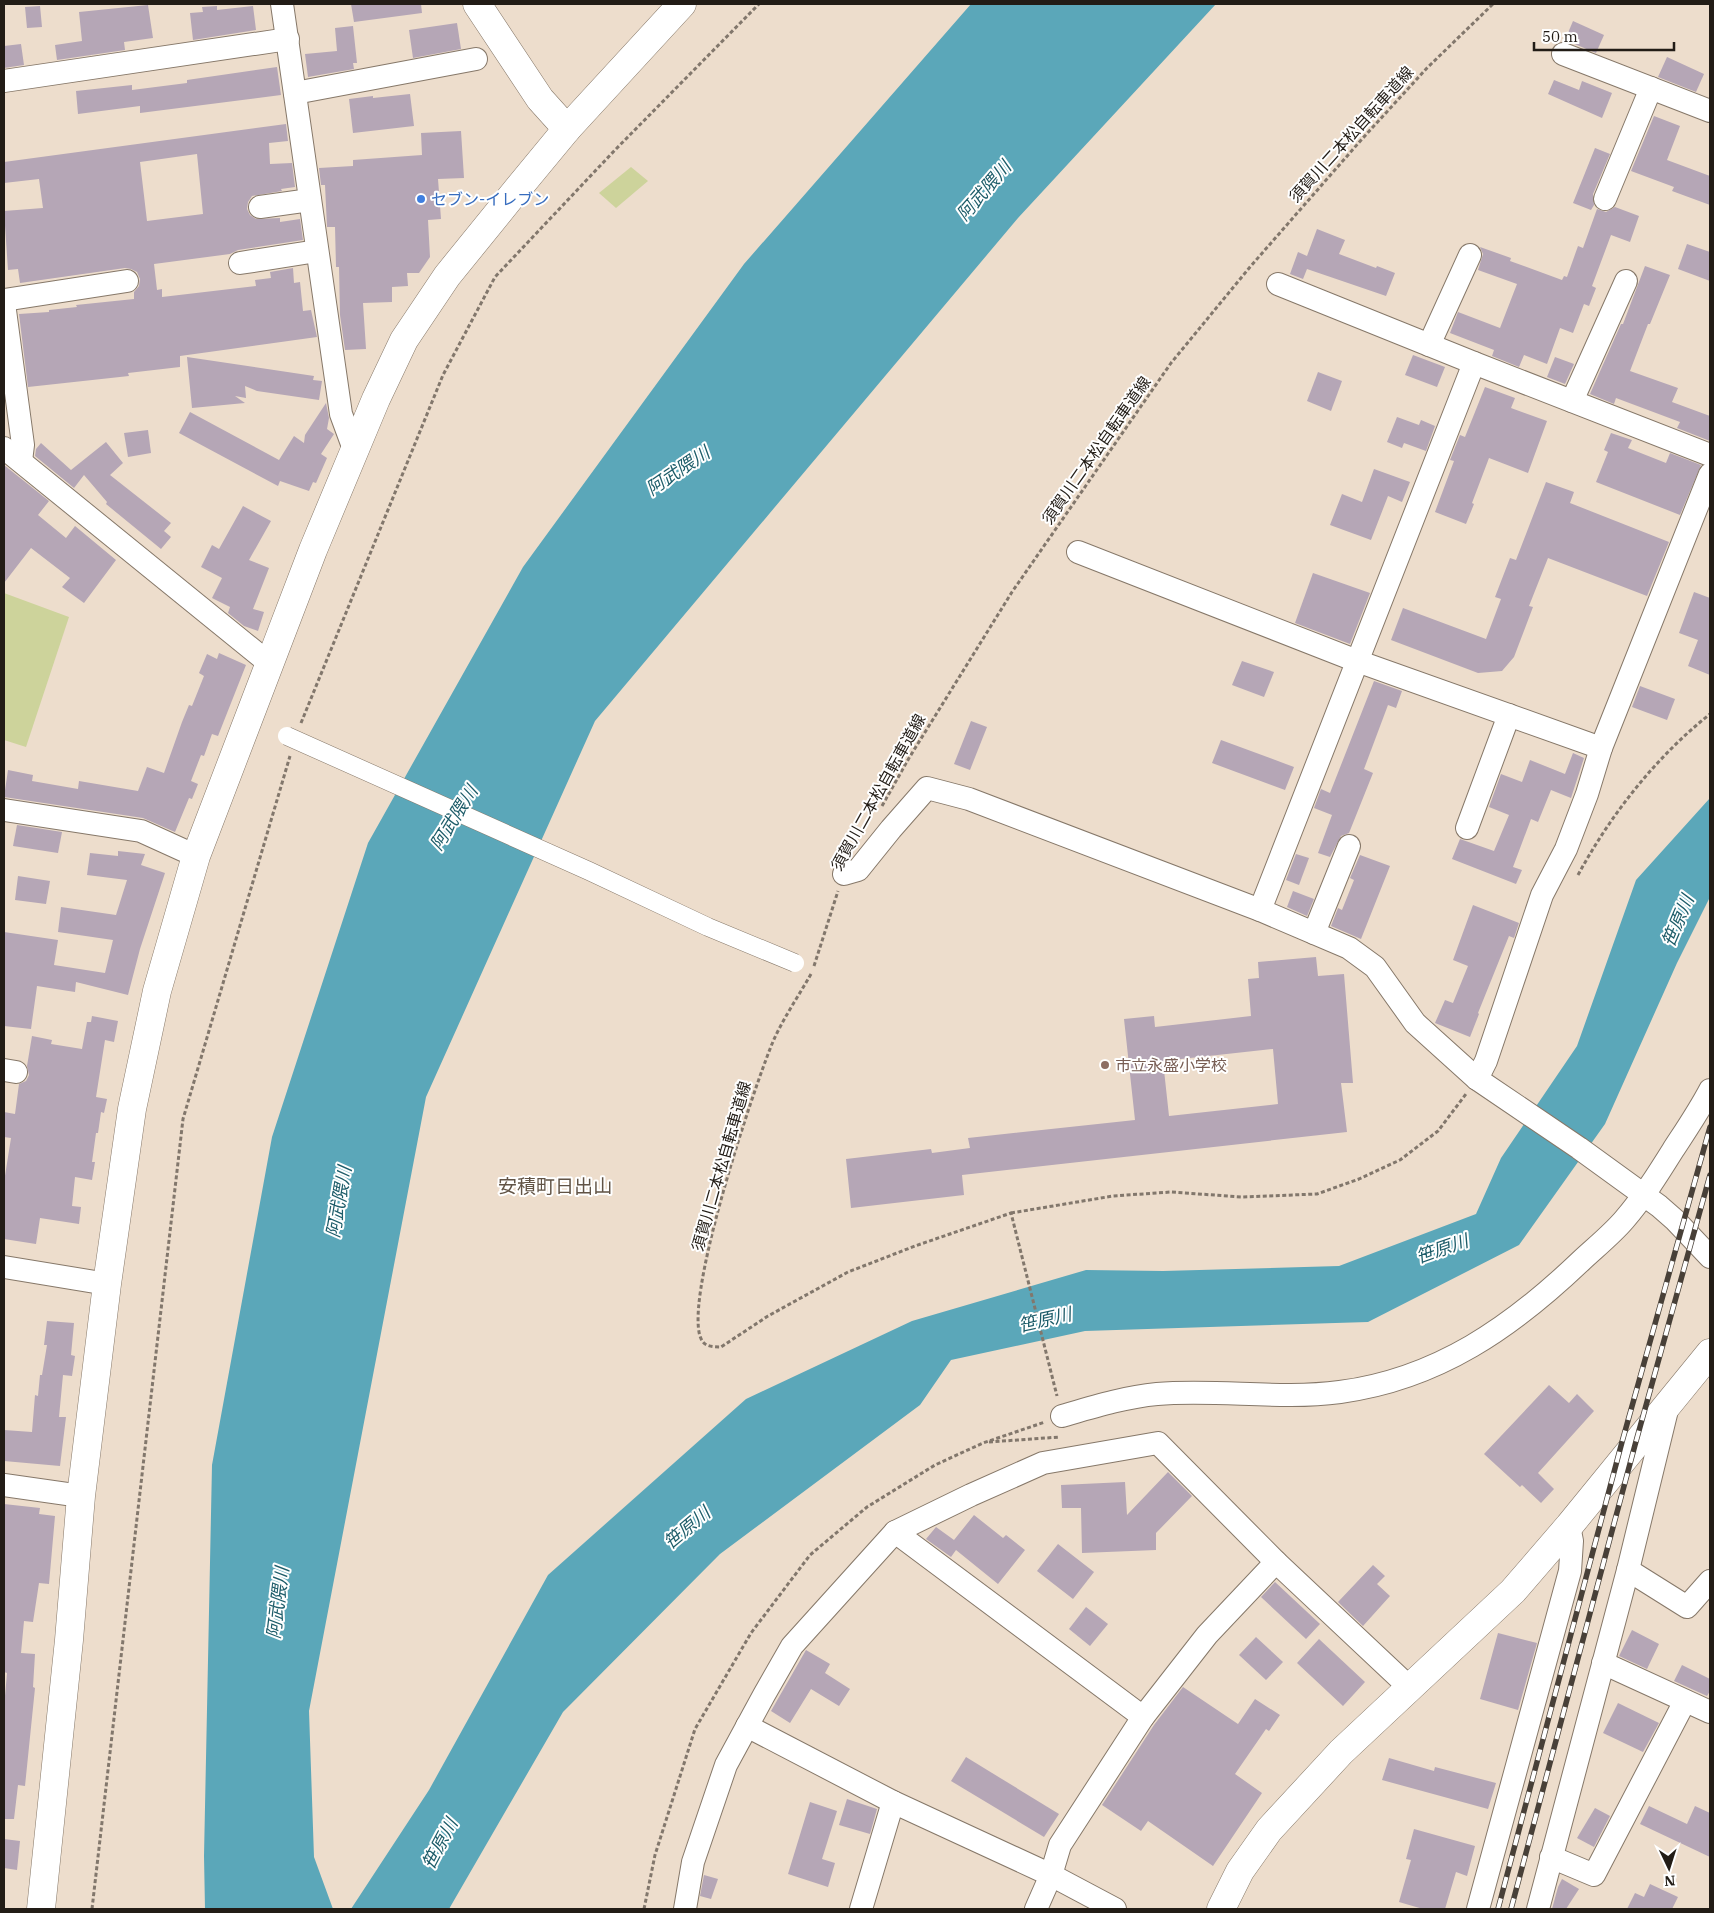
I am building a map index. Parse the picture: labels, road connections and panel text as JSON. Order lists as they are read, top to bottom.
{
  "streets": {
    "path": ["須賀川二本松自転車道線"]
  },
  "districts": ["安積町日出山"],
  "water": ["阿武隈川", "笹原川"],
  "places": ["セブン-イレブン", "市立永盛小学校"],
  "scale_bar": "50 m",
  "north": "bottom"
}
